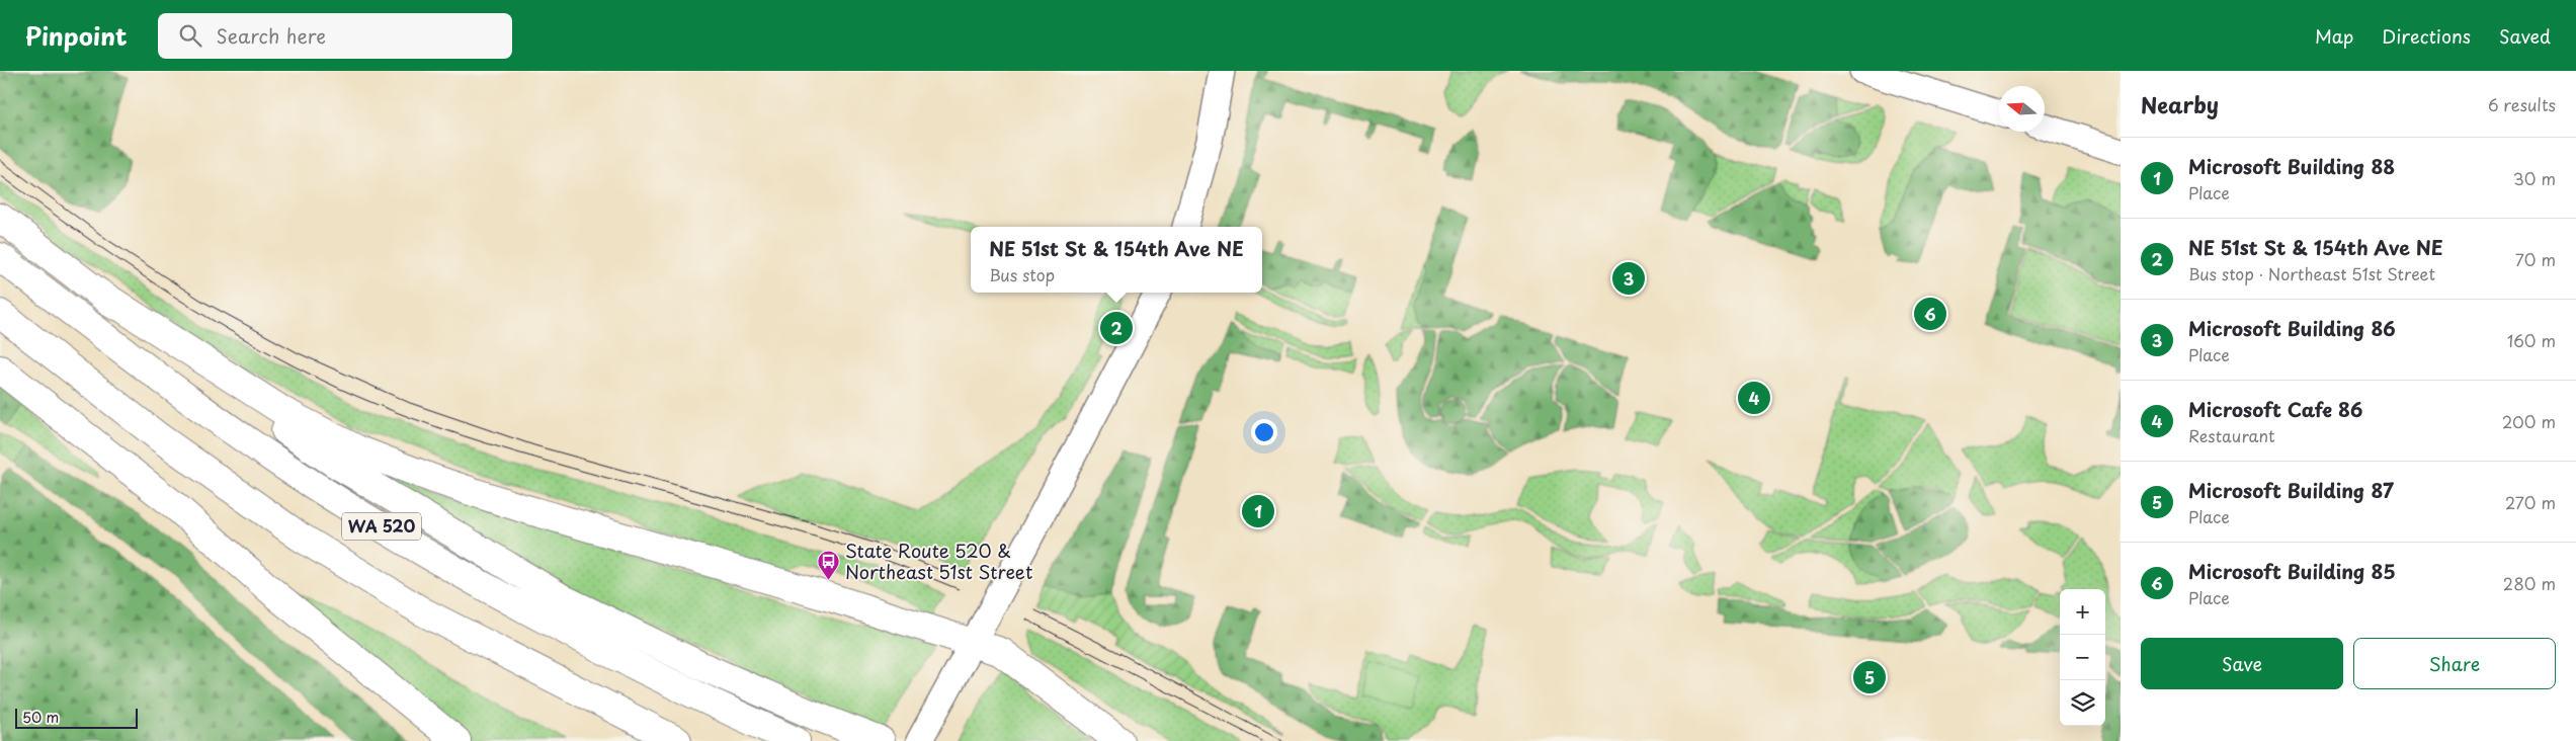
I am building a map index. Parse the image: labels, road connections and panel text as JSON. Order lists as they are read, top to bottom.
{
  "streets": {
    "highway": ["WA 520"]
  },
  "places": {
    "bus stop": ["State Route 520 & Northeast 51st Street"]
  },
  "scale_bar": "50 m",
  "north": "left",
  "page": {
    "header": "Pinpoint",
    "search": "Search here",
    "nav": ["Map", "Directions", "Saved"],
    "heading": ["Nearby", "6 results"],
    "list": [
      {
        "mark": "1",
        "name": "Microsoft Building 88",
        "note": "Place",
        "value": "30 m"
      },
      {
        "mark": "2",
        "name": "NE 51st St & 154th Ave NE",
        "note": "Bus stop · Northeast 51st Street",
        "value": "70 m"
      },
      {
        "mark": "3",
        "name": "Microsoft Building 86",
        "note": "Place",
        "value": "160 m"
      },
      {
        "mark": "4",
        "name": "Microsoft Cafe 86",
        "note": "Restaurant",
        "value": "200 m"
      },
      {
        "mark": "5",
        "name": "Microsoft Building 87",
        "note": "Place",
        "value": "270 m"
      },
      {
        "mark": "6",
        "name": "Microsoft Building 85",
        "note": "Place",
        "value": "280 m"
      }
    ],
    "popup": ["NE 51st St & 154th Ave NE", "Bus stop"],
    "pins": [
      "3",
      "6",
      "2",
      "4",
      "1",
      "5"
    ],
    "map_buttons": ["+", "−"],
    "buttons": ["Save", "Share"],
    "scale": "50 m"
  }
}
